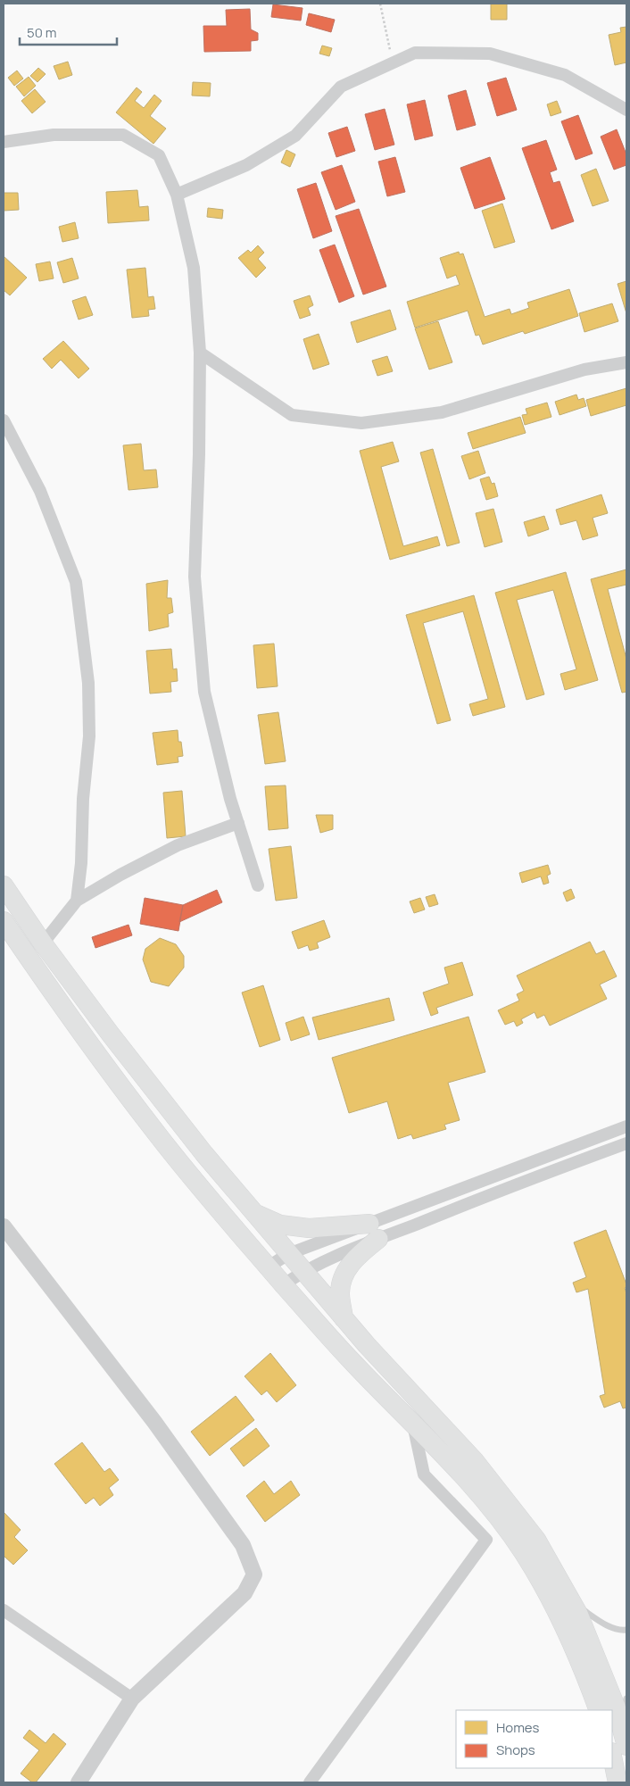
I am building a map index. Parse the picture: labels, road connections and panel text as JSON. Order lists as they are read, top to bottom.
{
  "legend": ["Homes", "Shops"],
  "scale_bar": "50 m"
}
